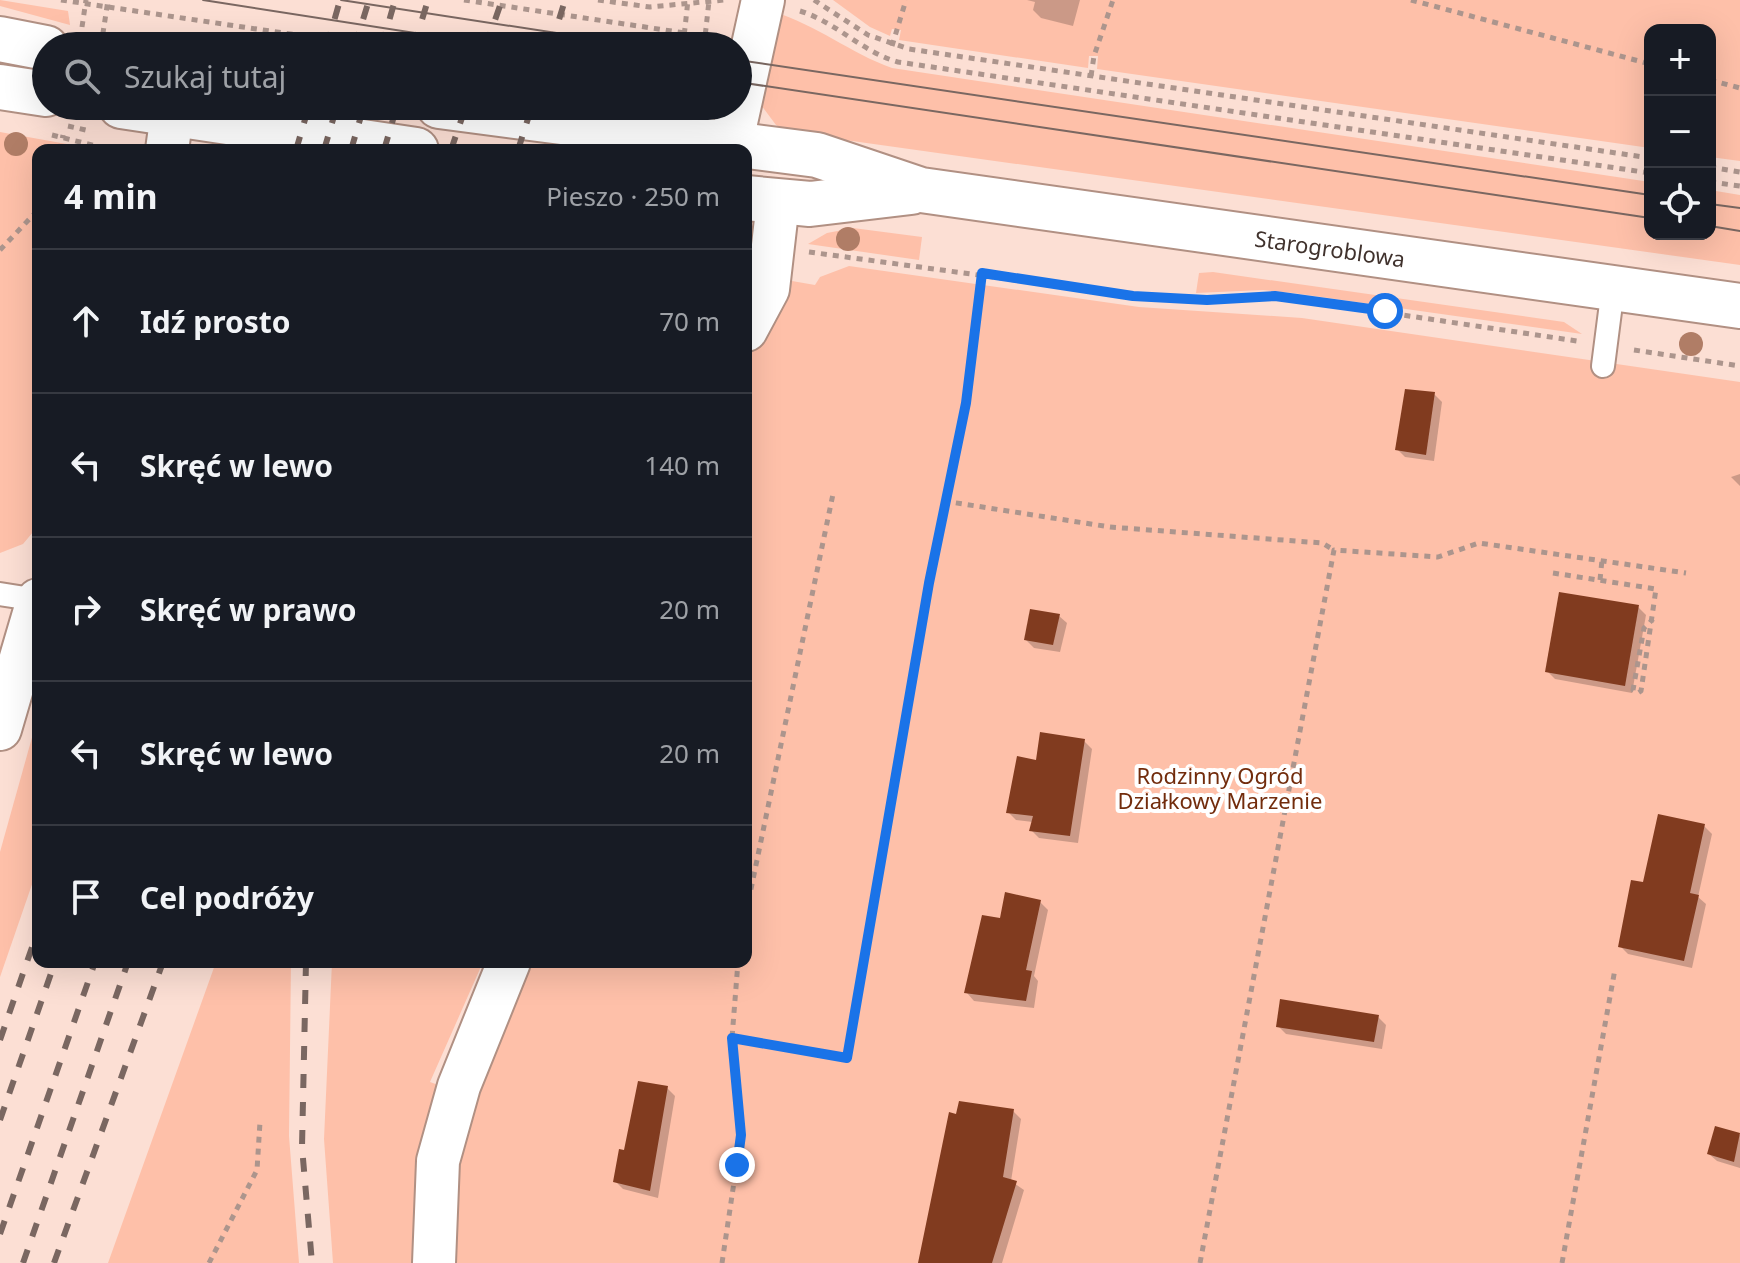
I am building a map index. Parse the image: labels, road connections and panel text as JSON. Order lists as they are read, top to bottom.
{
  "streets": {
    "street": ["Starogroblowa"]
  },
  "parks": ["Rodzinny Ogród Działkowy Marzenie"],
  "page": {
    "map_buttons": ["+", "−"],
    "search": "Szukaj tutaj",
    "heading": ["4 min", "Pieszo · 250 m"],
    "list": [
      ["Idź prosto", "70 m"],
      ["Skręć w lewo", "140 m"],
      ["Skręć w prawo", "20 m"],
      ["Skręć w lewo", "20 m"],
      "Cel podróży"
    ]
  }
}
